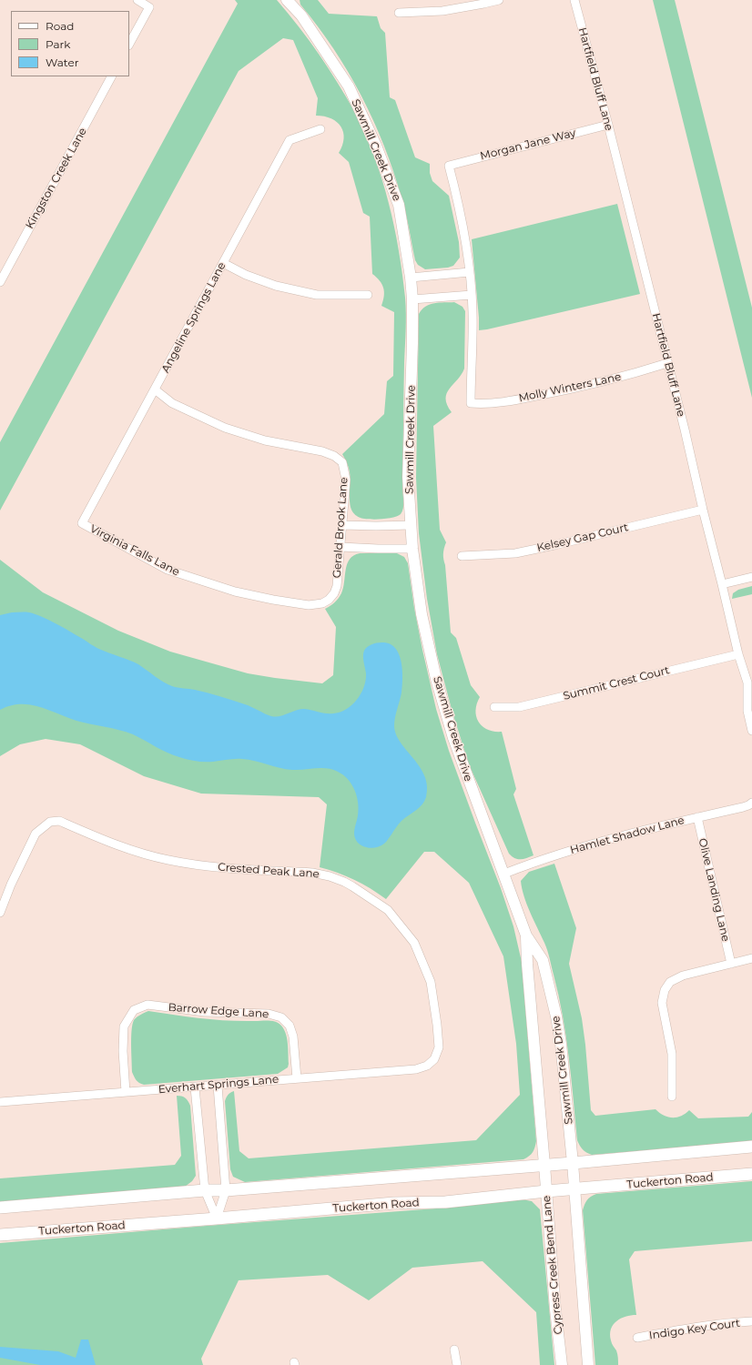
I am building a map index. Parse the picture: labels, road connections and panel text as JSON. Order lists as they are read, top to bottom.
{
  "streets": {
    "main road": ["Tuckerton Road"],
    "street": [
      "Hartfield Bluff Lane",
      "Morgan Jane Way",
      "Sawmill Creek Drive",
      "Kingston Creek Lane",
      "Angeline Springs Lane",
      "Molly Winters Lane",
      "Gerald Brook Lane",
      "Kelsey Gap Court",
      "Virginia Falls Lane",
      "Summit Crest Court",
      "Hamlet Shadow Lane",
      "Crested Peak Lane",
      "Olive Landing Lane",
      "Barrow Edge Lane",
      "Everhart Springs Lane",
      "Cypress Creek Bend Lane",
      "Indigo Key Court"
    ]
  },
  "crossings": [
    ["Hartfield Bluff Lane", "Morgan Jane Way"],
    ["Hartfield Bluff Lane", "Molly Winters Lane"],
    ["Hartfield Bluff Lane", "Kelsey Gap Court"],
    ["Hartfield Bluff Lane", "Summit Crest Court"],
    ["Sawmill Creek Drive", "Hamlet Shadow Lane"],
    ["Sawmill Creek Drive", "Tuckerton Road"],
    ["Sawmill Creek Drive", "Cypress Creek Bend Lane"],
    ["Angeline Springs Lane", "Gerald Brook Lane"],
    ["Angeline Springs Lane", "Virginia Falls Lane"],
    ["Gerald Brook Lane", "Virginia Falls Lane"],
    ["Hamlet Shadow Lane", "Olive Landing Lane"],
    ["Crested Peak Lane", "Everhart Springs Lane"],
    ["Barrow Edge Lane", "Everhart Springs Lane"],
    ["Tuckerton Road", "Cypress Creek Bend Lane"]
  ],
  "legend": ["Road", "Park", "Water"]
}
